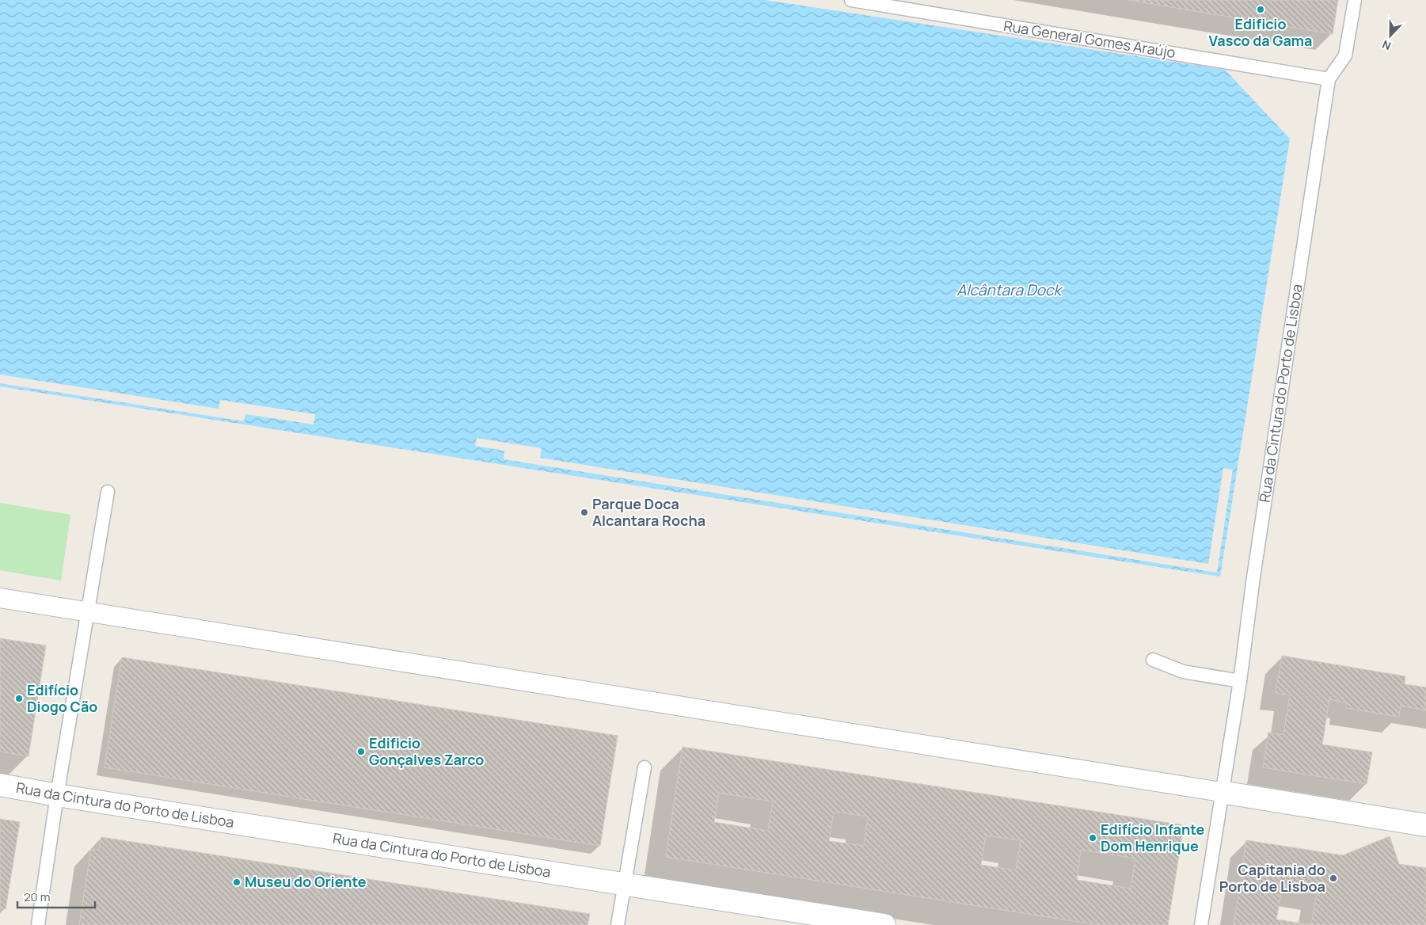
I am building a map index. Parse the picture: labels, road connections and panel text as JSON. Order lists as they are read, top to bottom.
{
  "streets": {
    "street": ["Rua da Cintura do Porto de Lisboa"],
    "lane": ["Rua General Gomes Araújo"]
  },
  "crossings": [
    ["Rua General Gomes Araújo", "Rua da Cintura do Porto de Lisboa"]
  ],
  "water": ["Alcântara Dock"],
  "places": [
    "Edificio Vasco da Gama",
    "Parque Doca Alcantara Rocha",
    "Edifício Diogo Cão",
    "Edificio Gonçalves Zarco",
    "Edifício Infante Dom Henrique",
    "Capitania do Porto de Lisboa",
    "Museu do Oriente"
  ],
  "scale_bar": "20 m",
  "north": "bottom"
}
